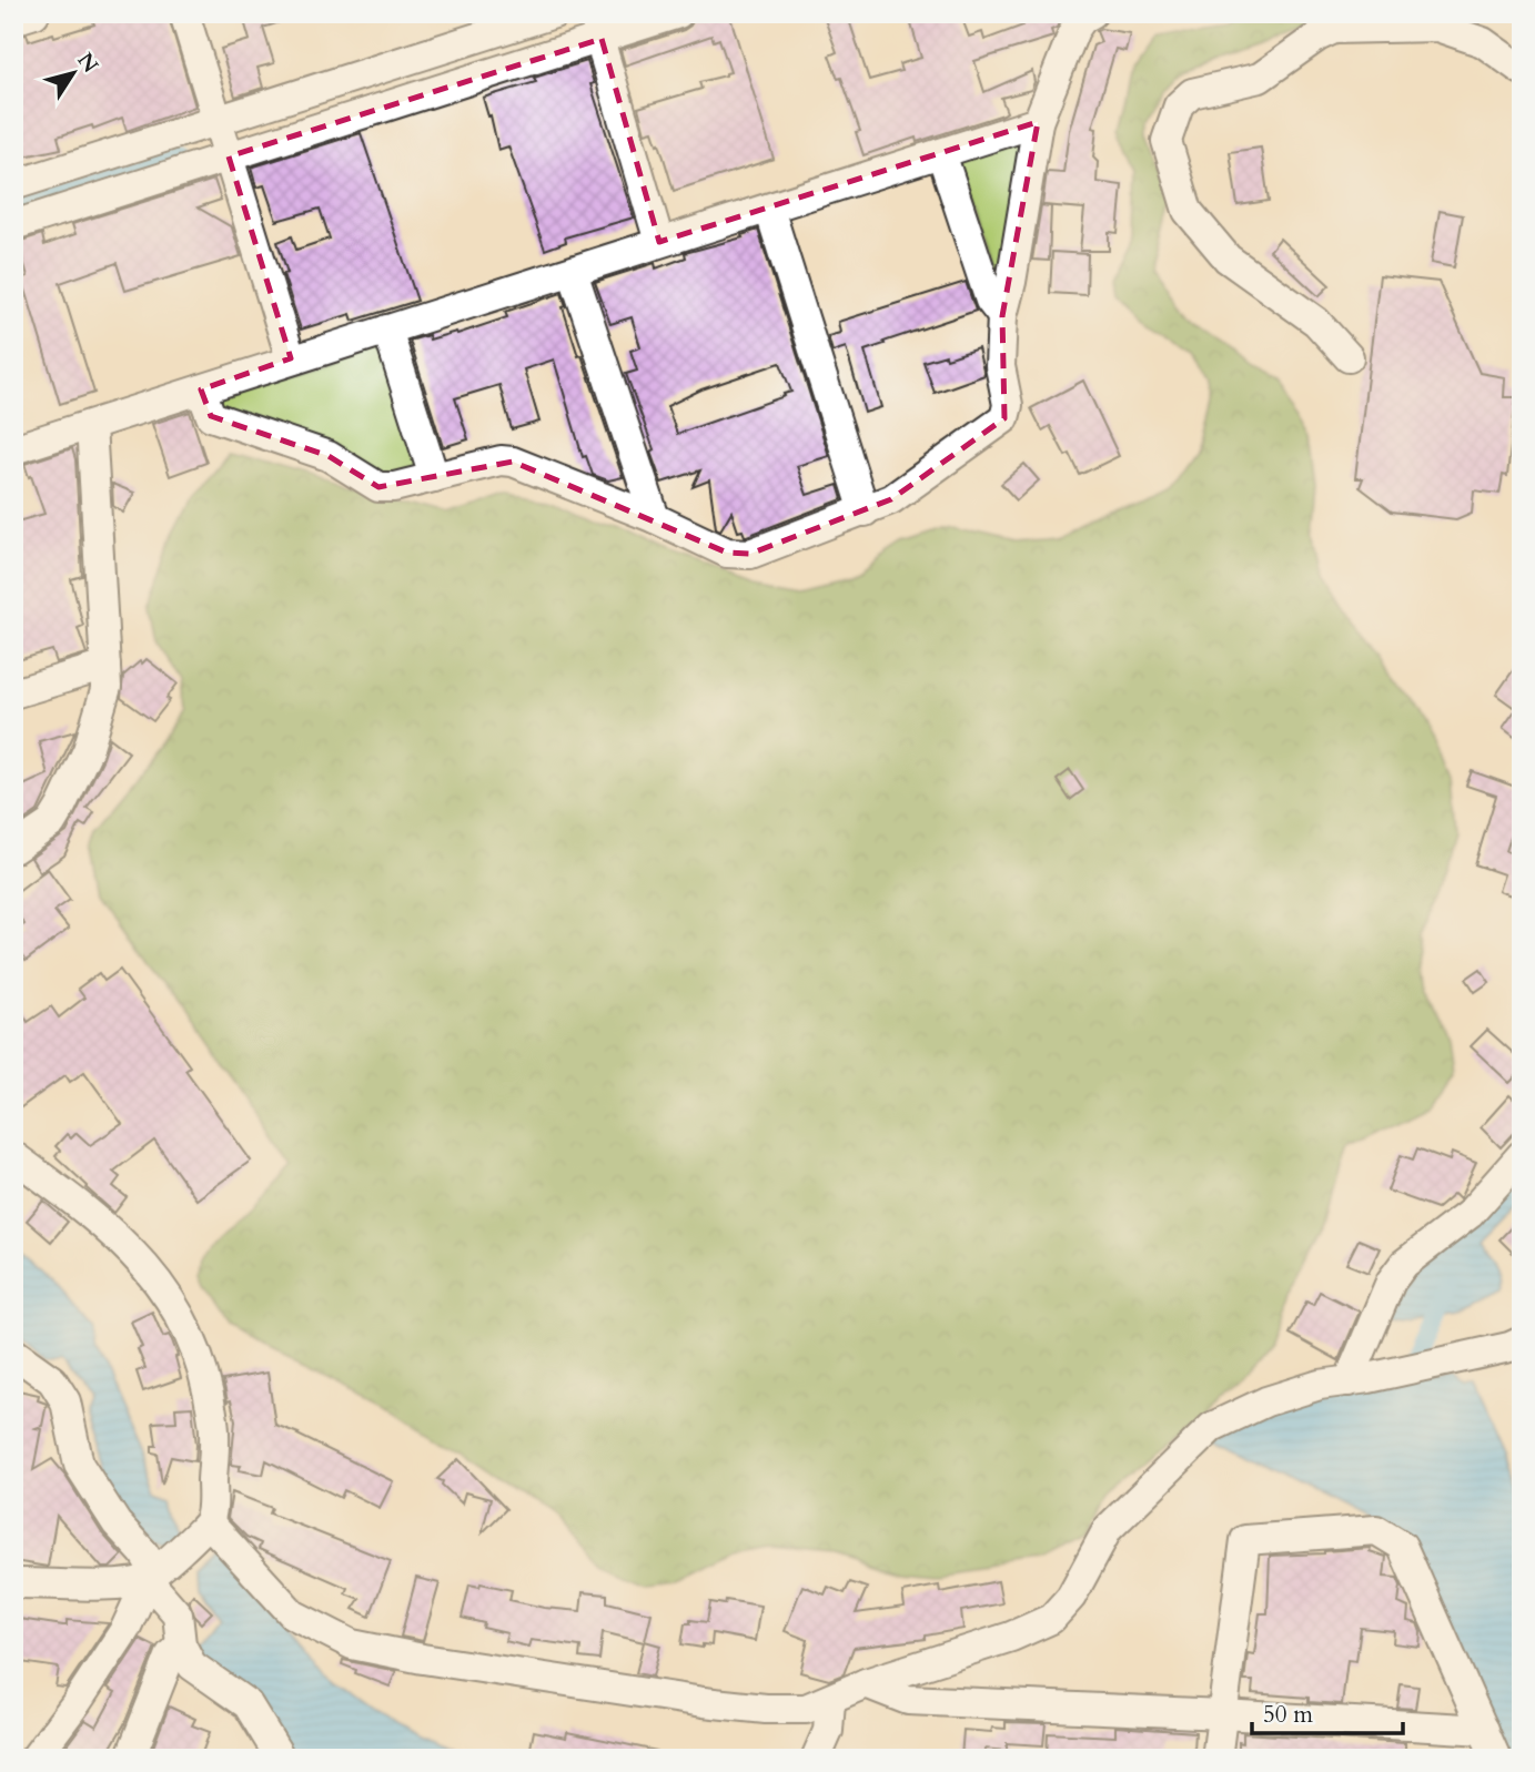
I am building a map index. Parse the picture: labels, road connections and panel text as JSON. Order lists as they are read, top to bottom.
{
  "scale_bar": "50 m",
  "north": "top right"
}
